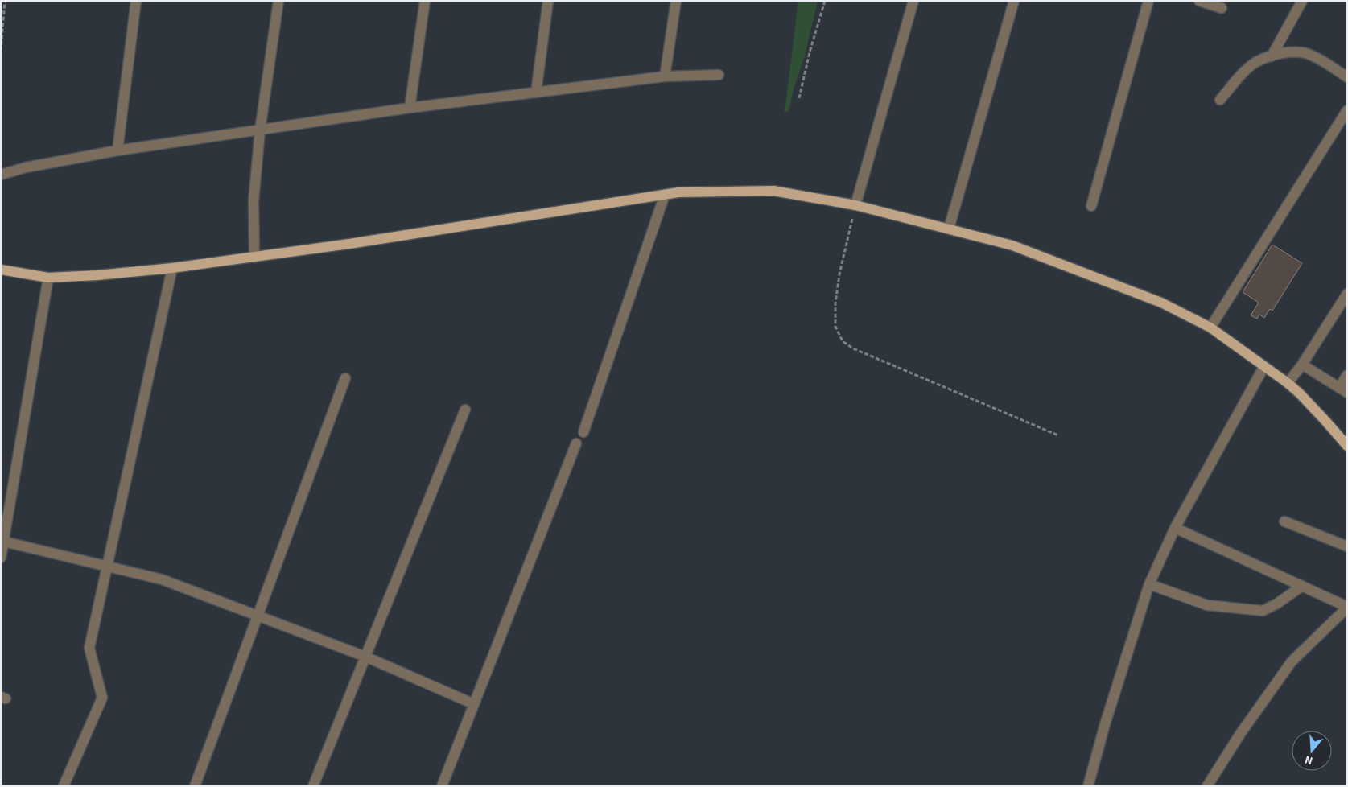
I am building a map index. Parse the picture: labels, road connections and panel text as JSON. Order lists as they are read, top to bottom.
{
  "north": "bottom"
}
